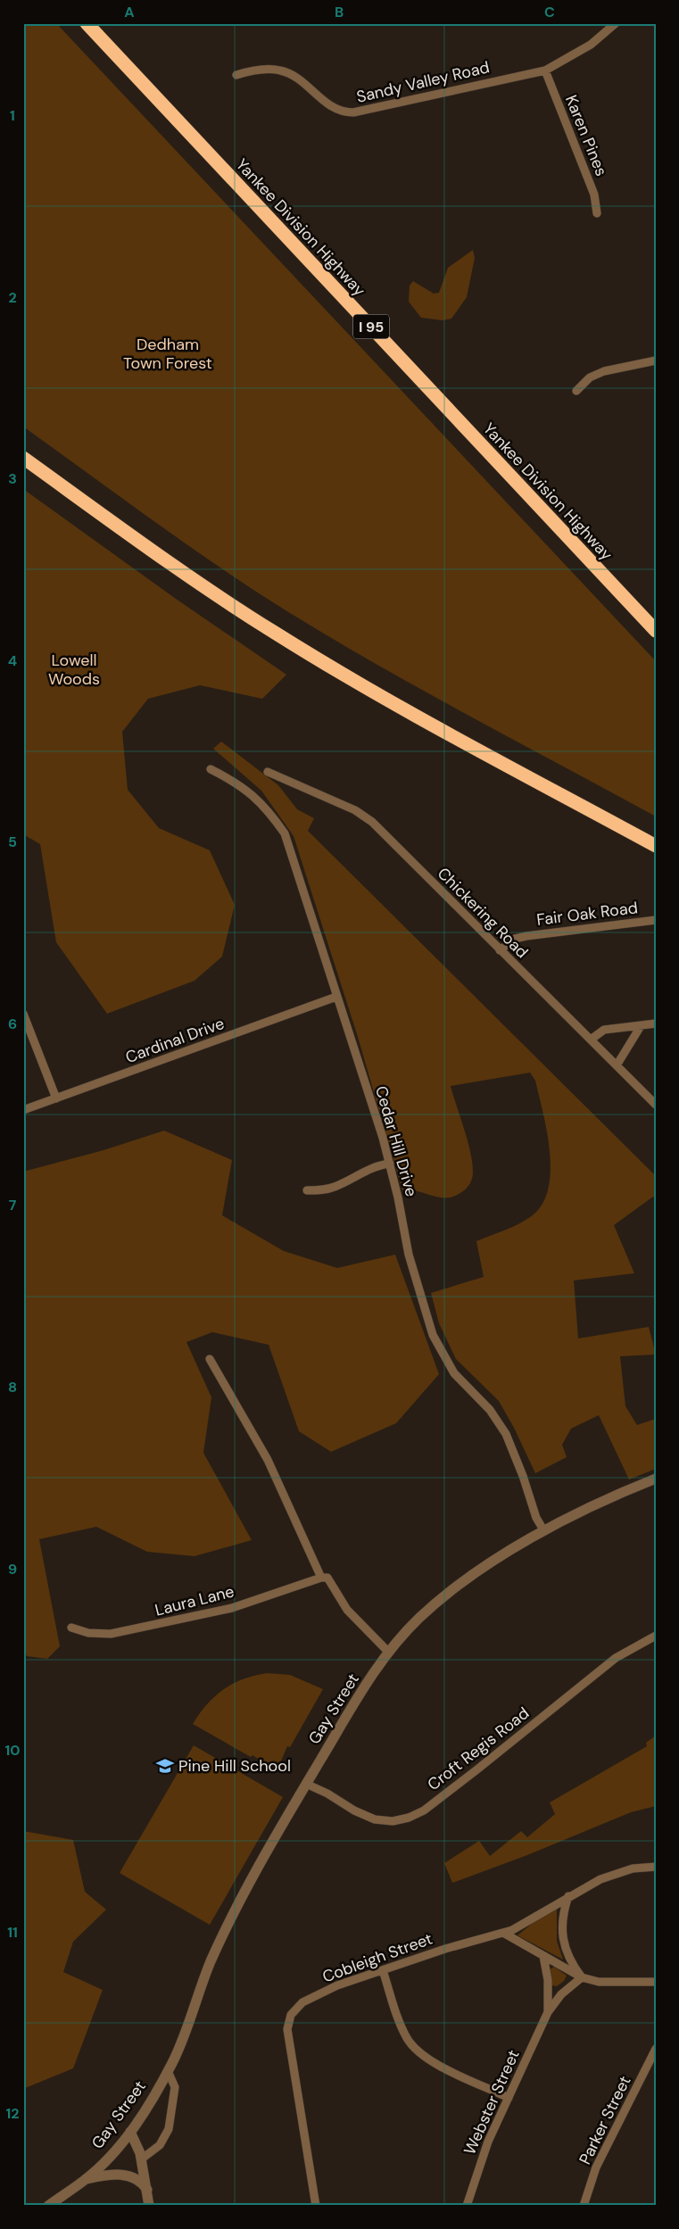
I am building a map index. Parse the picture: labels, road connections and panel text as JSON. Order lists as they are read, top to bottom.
{
  "streets": {
    "highway": ["Yankee Division Highway", "I 95"],
    "street": [
      "Sandy Valley Road",
      "Karen Pines",
      "Chickering Road",
      "Fair Oak Road",
      "Cardinal Drive",
      "Cedar Hill Drive",
      "Laura Lane",
      "Gay Street",
      "Croft Regis Road",
      "Cobleigh Street",
      "Webster Street",
      "Parker Street"
    ]
  },
  "crossings": [
    ["Sandy Valley Road", "Karen Pines"],
    ["Chickering Road", "Fair Oak Road"],
    ["Cardinal Drive", "Cedar Hill Drive"],
    ["Cedar Hill Drive", "Gay Street"],
    ["Gay Street", "Croft Regis Road"]
  ],
  "parks": ["Dedham Town Forest", "Lowell Woods"],
  "places": {
    "school or university": ["Pine Hill School"]
  },
  "grid": {
    "columns": ["A", "B", "C"],
    "rows": [
      "1",
      "2",
      "3",
      "4",
      "5",
      "6",
      "7",
      "8",
      "9",
      "10",
      "11",
      "12"
    ]
  }
}
